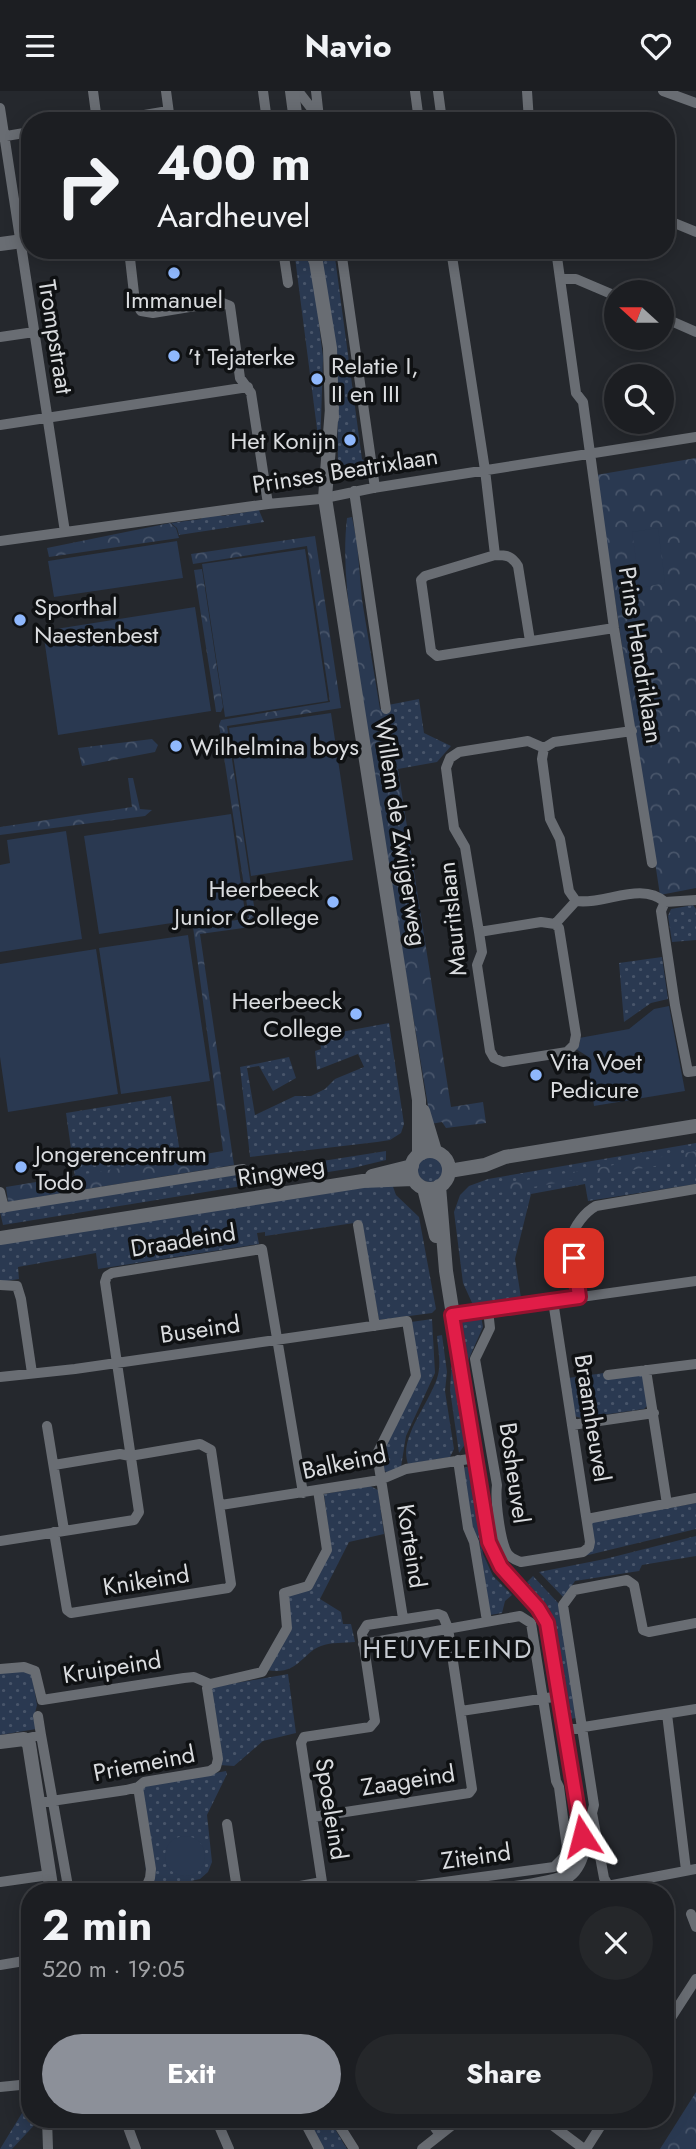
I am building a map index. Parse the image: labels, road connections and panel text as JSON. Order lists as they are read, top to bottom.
{
  "streets": {
    "main road": ["Willem de Zwijgerweg", "Ringweg"],
    "street": [
      "Trompstraat",
      "Prinses Beatrixlaan",
      "Prins Hendriklaan",
      "Mauritslaan",
      "Draadeind",
      "Buseind",
      "Braamheuvel",
      "Balkeind",
      "Bosheuvel",
      "Korteind",
      "Knikeind",
      "Kruipeind",
      "Priemeind",
      "Zaageind",
      "Spoeleind",
      "Ziteind"
    ]
  },
  "crossings": [
    ["Trompstraat", "Prinses Beatrixlaan"],
    ["Prinses Beatrixlaan", "Prins Hendriklaan"],
    ["Prinses Beatrixlaan", "Willem de Zwijgerweg"],
    ["Prins Hendriklaan", "Mauritslaan"],
    ["Willem de Zwijgerweg", "Ringweg"],
    ["Draadeind", "Buseind"],
    ["Buseind", "Korteind"],
    ["Braamheuvel", "Bosheuvel"],
    ["Balkeind", "Korteind"],
    ["Balkeind", "Knikeind"],
    ["Kruipeind", "Priemeind"],
    ["Zaageind", "Spoeleind"]
  ],
  "districts": ["HEUVELEIND"],
  "places": [
    "Immanuel",
    "’t Tejaterke",
    "Relatie I, II en III",
    "Het Konijn",
    "Sporthal Naestenbest",
    "Wilhelmina boys",
    "Heerbeeck Junior College",
    "Heerbeeck College",
    "Vita Voet Pedicure",
    "Jongerencentrum Todo"
  ],
  "north": "left",
  "page": {
    "header": "Navio",
    "turn": ["400 m", "Aardheuvel"],
    "heading": ["2 min", "520 m · 19:05"],
    "buttons": ["Exit", "Share"]
  }
}
